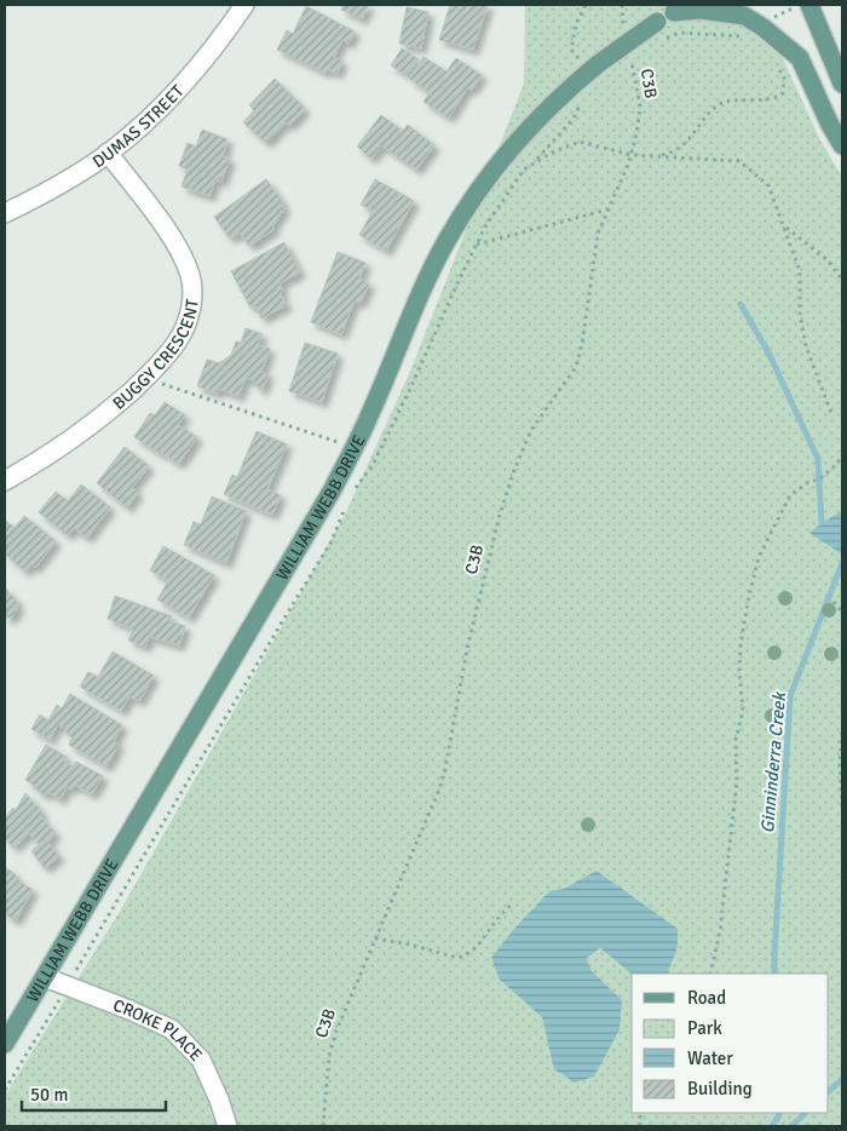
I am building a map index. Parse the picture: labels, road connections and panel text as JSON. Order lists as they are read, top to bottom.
{
  "streets": {
    "main road": ["WILLIAM WEBB DRIVE"],
    "street": ["DUMAS STREET", "BUGGY CRESCENT", "CROKE PLACE"],
    "path": ["C3B"]
  },
  "crossings": [
    ["DUMAS STREET", "BUGGY CRESCENT"],
    ["WILLIAM WEBB DRIVE", "CROKE PLACE"]
  ],
  "water": ["Ginninderra Creek"],
  "legend": [
    "Road",
    "Park",
    "Water",
    "Building"
  ],
  "scale_bar": "50 m"
}
